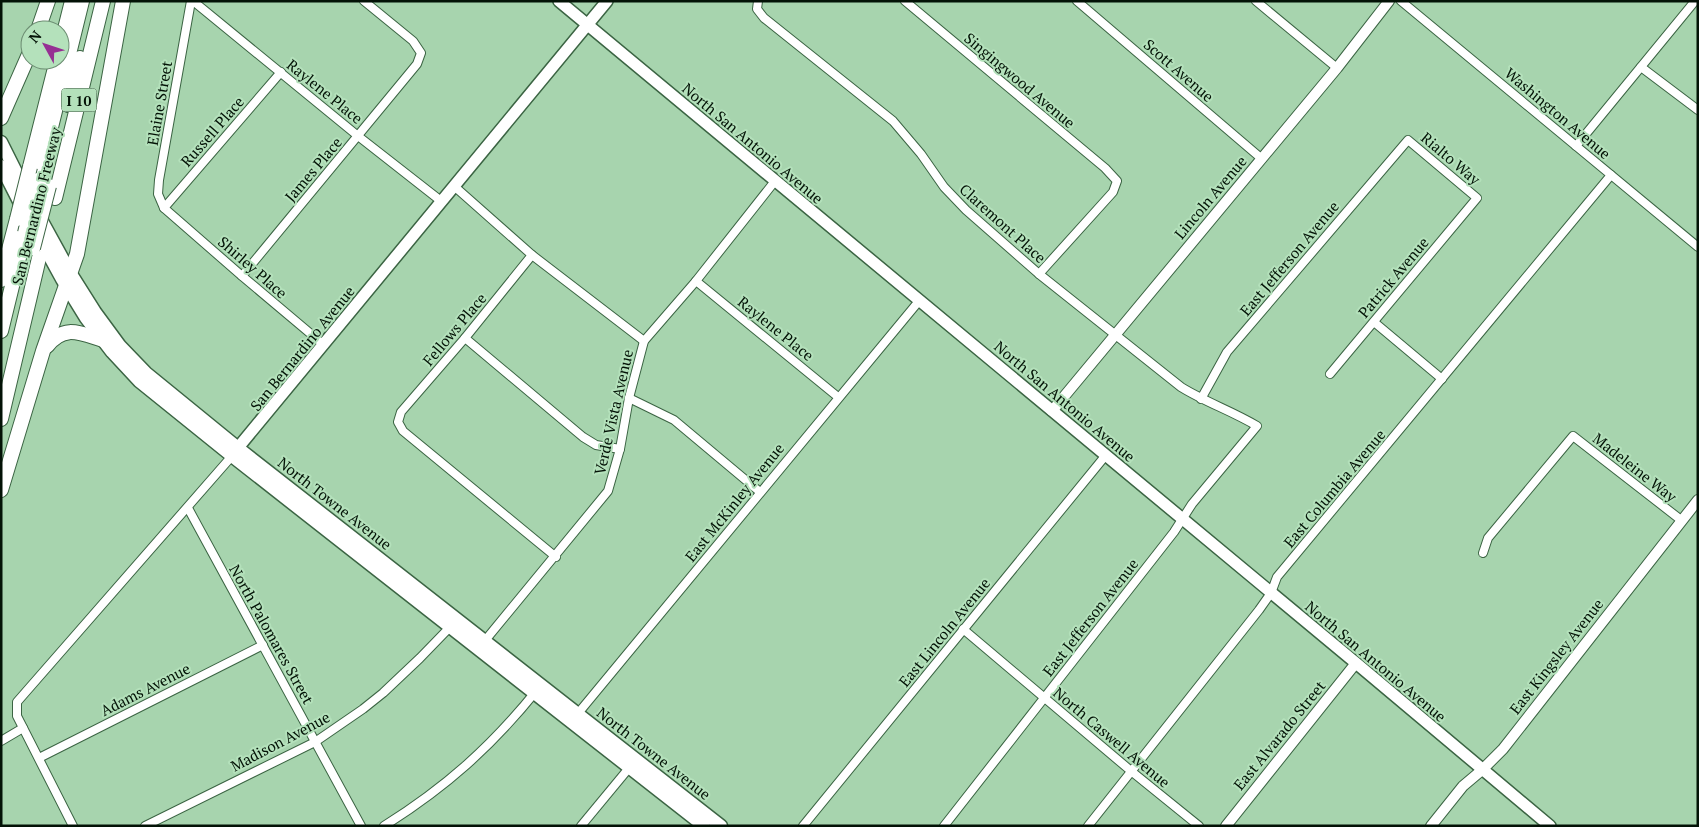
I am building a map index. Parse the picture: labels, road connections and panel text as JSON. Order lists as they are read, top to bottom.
{
  "streets": {
    "highway": ["I 10", "San Bernardino Freeway"],
    "main road": ["North San Antonio Avenue", "San Bernardino Avenue", "North Towne Avenue"],
    "street": [
      "Scott Avenue",
      "Singingwood Avenue",
      "Raylene Place",
      "Elaine Street",
      "Washington Avenue",
      "Russell Place",
      "Rialto Way",
      "James Place",
      "Lincoln Avenue",
      "Claremont Place",
      "East Jefferson Avenue",
      "Shirley Place",
      "Patrick Avenue",
      "Fellows Place",
      "Verde Vista Avenue",
      "Madeleine Way",
      "East Columbia Avenue",
      "East McKinley Avenue",
      "East Lincoln Avenue",
      "North Palomares Street",
      "East Kingsley Avenue",
      "Adams Avenue",
      "East Alvarado Street",
      "North Caswell Avenue",
      "Madison Avenue"
    ]
  },
  "crossings": [
    ["Scott Avenue", "Lincoln Avenue"],
    ["Singingwood Avenue", "Claremont Place"],
    ["Raylene Place", "Elaine Street"],
    ["Raylene Place", "Russell Place"],
    ["Raylene Place", "James Place"],
    ["Raylene Place", "San Bernardino Avenue"],
    ["Raylene Place", "Verde Vista Avenue"],
    ["Raylene Place", "East McKinley Avenue"],
    ["Elaine Street", "Russell Place"],
    ["Elaine Street", "Shirley Place"],
    ["Washington Avenue", "East Columbia Avenue"],
    ["Russell Place", "Shirley Place"],
    ["North San Antonio Avenue", "Lincoln Avenue"],
    ["North San Antonio Avenue", "East Jefferson Avenue"],
    ["North San Antonio Avenue", "San Bernardino Avenue"],
    ["North San Antonio Avenue", "Verde Vista Avenue"],
    ["North San Antonio Avenue", "East Columbia Avenue"],
    ["North San Antonio Avenue", "East McKinley Avenue"],
    ["North San Antonio Avenue", "East Lincoln Avenue"],
    ["North San Antonio Avenue", "East Kingsley Avenue"],
    ["North San Antonio Avenue", "East Alvarado Street"],
    ["Rialto Way", "East Jefferson Avenue"],
    ["Rialto Way", "Patrick Avenue"],
    ["James Place", "Shirley Place"],
    ["Lincoln Avenue", "Claremont Place"],
    ["Claremont Place", "East Jefferson Avenue"],
    ["East Jefferson Avenue", "North Caswell Avenue"],
    ["Shirley Place", "San Bernardino Avenue"],
    ["Fellows Place", "Verde Vista Avenue"],
    ["San Bernardino Avenue", "North Towne Avenue"],
    ["San Bernardino Avenue", "North Palomares Street"],
    ["Verde Vista Avenue", "North Towne Avenue"],
    ["Madeleine Way", "East Kingsley Avenue"],
    ["East Columbia Avenue", "North Caswell Avenue"],
    ["East McKinley Avenue", "North Towne Avenue"],
    ["North Towne Avenue", "Madison Avenue"],
    ["East Lincoln Avenue", "North Caswell Avenue"],
    ["North Palomares Street", "Adams Avenue"],
    ["North Palomares Street", "Madison Avenue"]
  ],
  "north": "top left"
}
